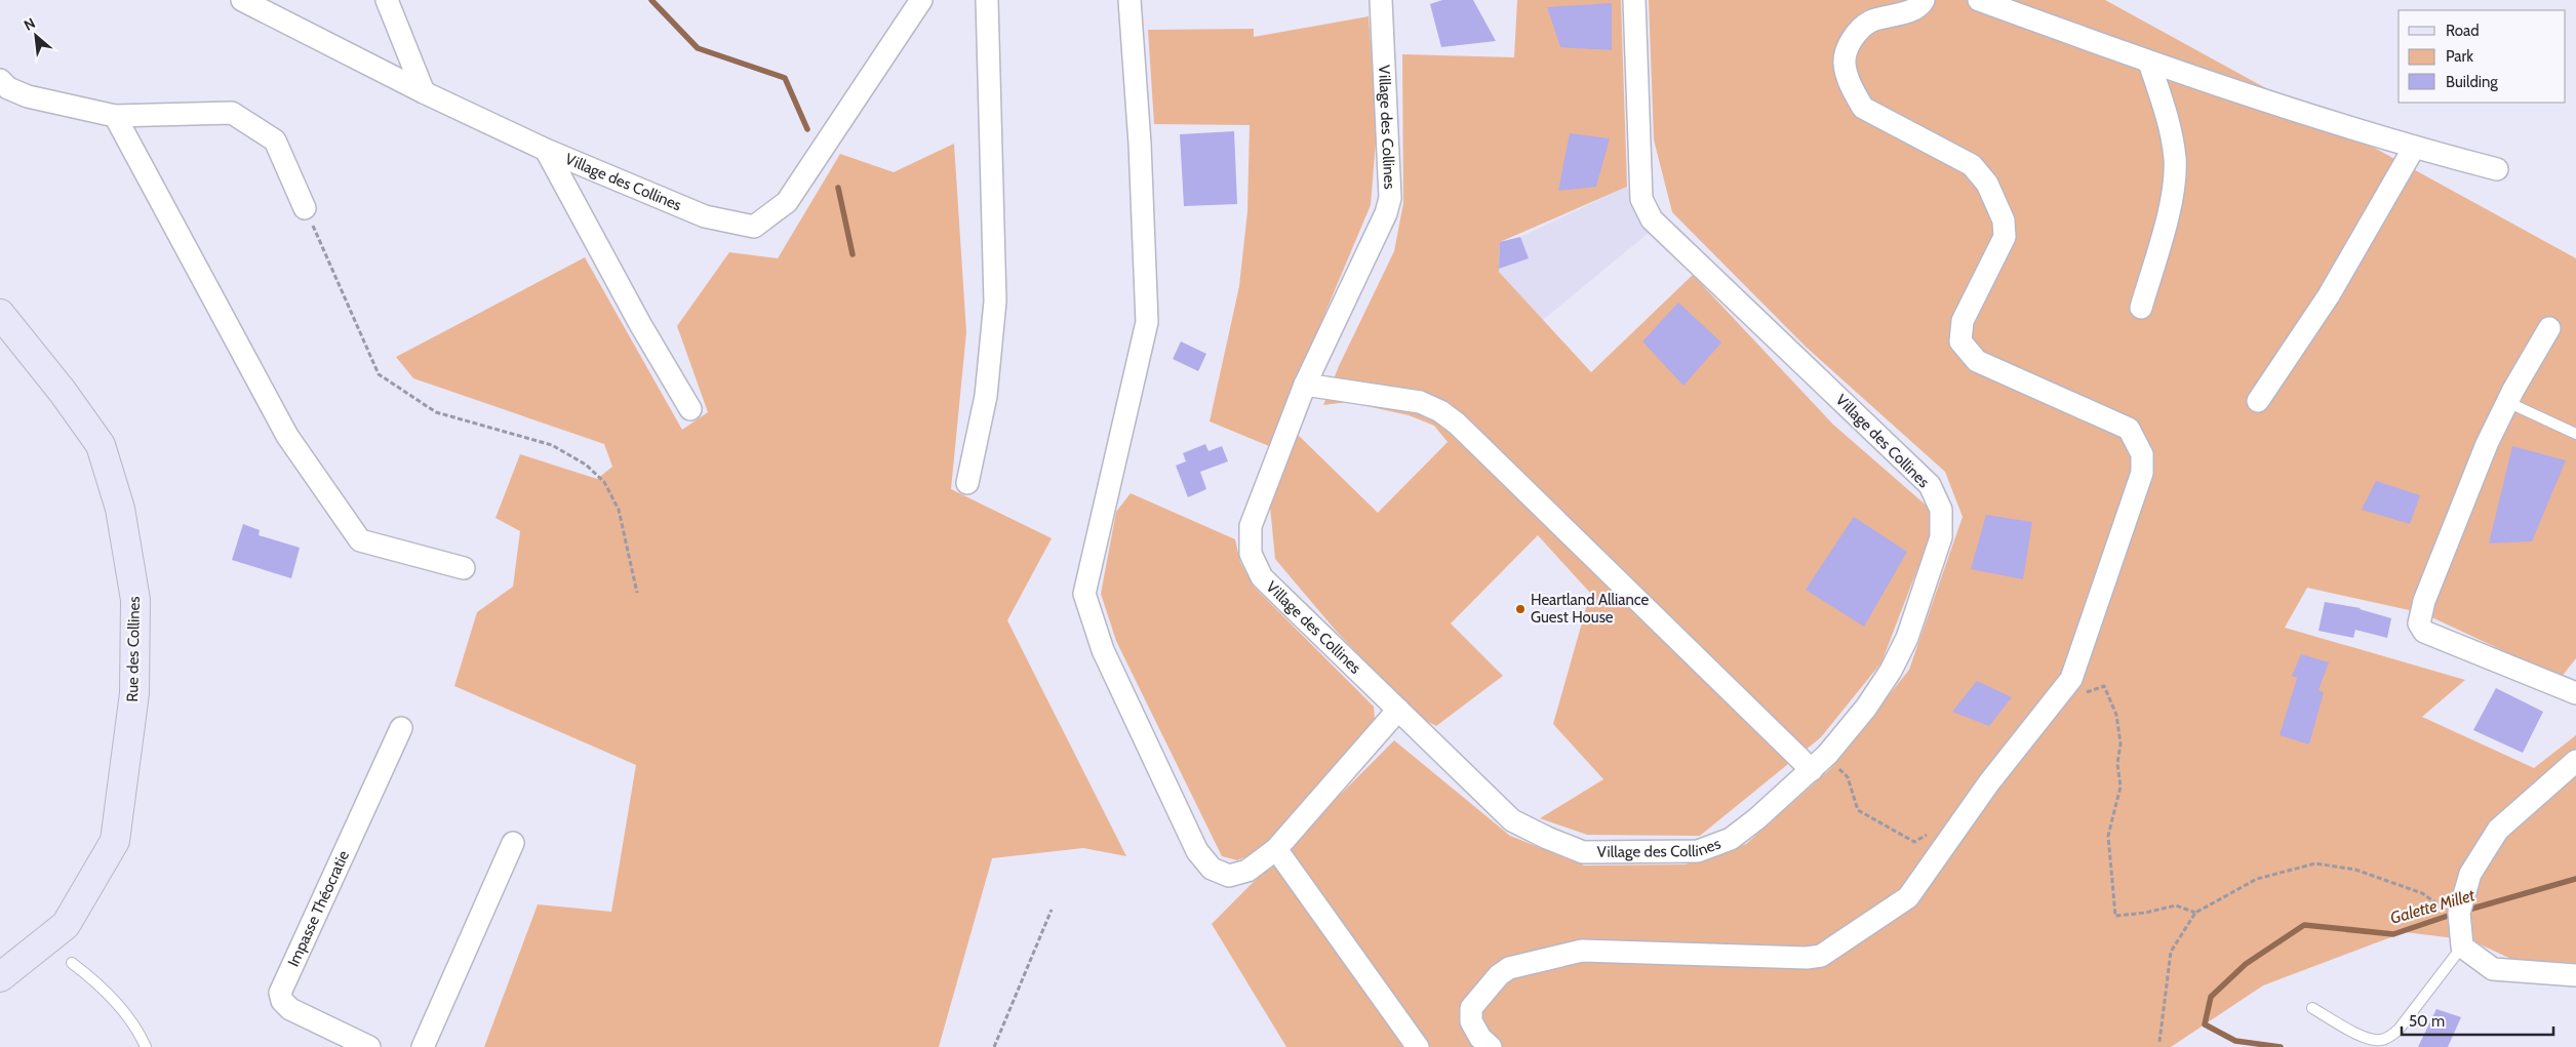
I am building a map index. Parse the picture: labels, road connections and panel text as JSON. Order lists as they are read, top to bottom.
{
  "streets": {
    "street": ["Village des Collines", "Rue des Collines", "Impasse Théocratie"]
  },
  "water": ["Galette Millet"],
  "places": ["Heartland Alliance Guest House"],
  "legend": ["Road", "Park", "Building"],
  "scale_bar": "50 m",
  "north": "top left"
}
